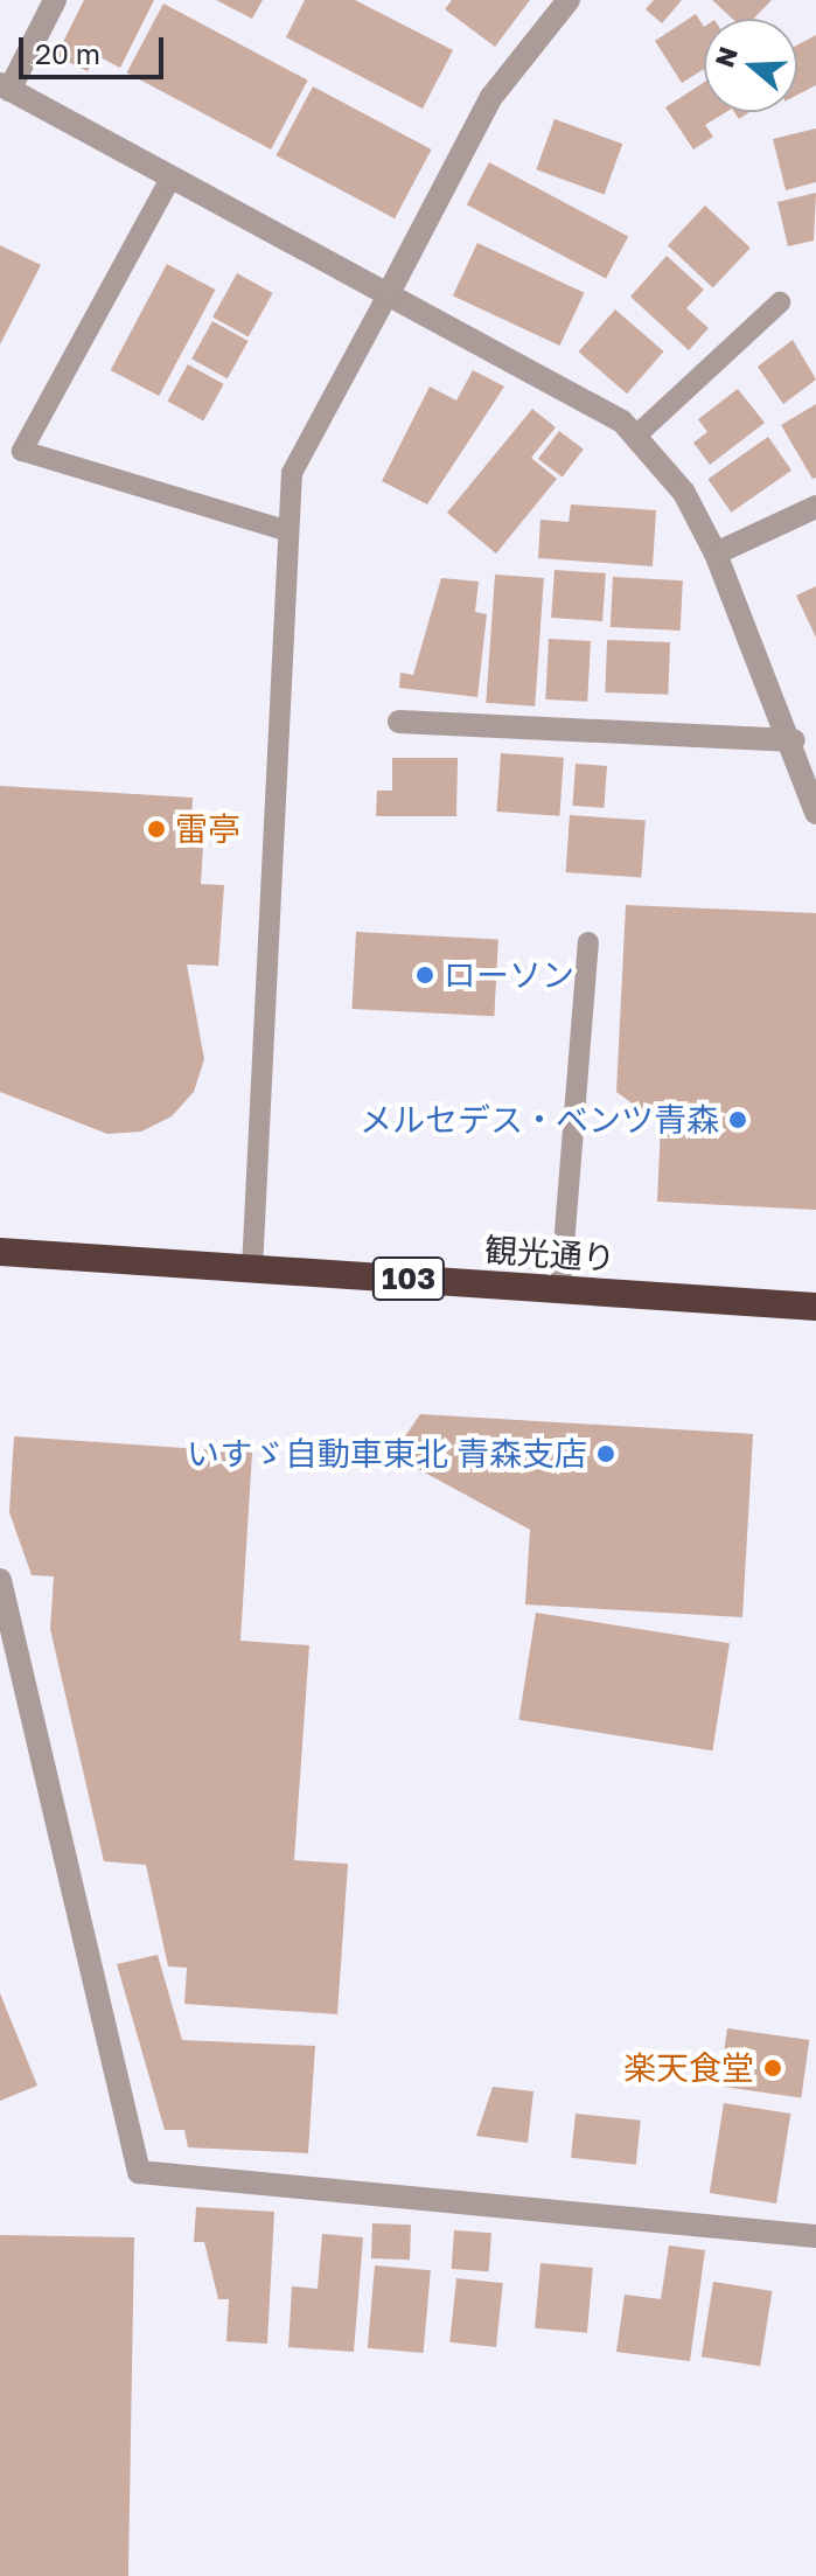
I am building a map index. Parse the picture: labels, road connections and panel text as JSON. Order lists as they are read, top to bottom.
{
  "streets": {
    "highway": ["観光通り", "103"]
  },
  "places": [
    "雷亭",
    "ローソン",
    "メルセデス・ベンツ青森",
    "いすゞ自動車東北 青森支店",
    "楽天食堂"
  ],
  "scale_bar": "20 m",
  "north": "left"
}
